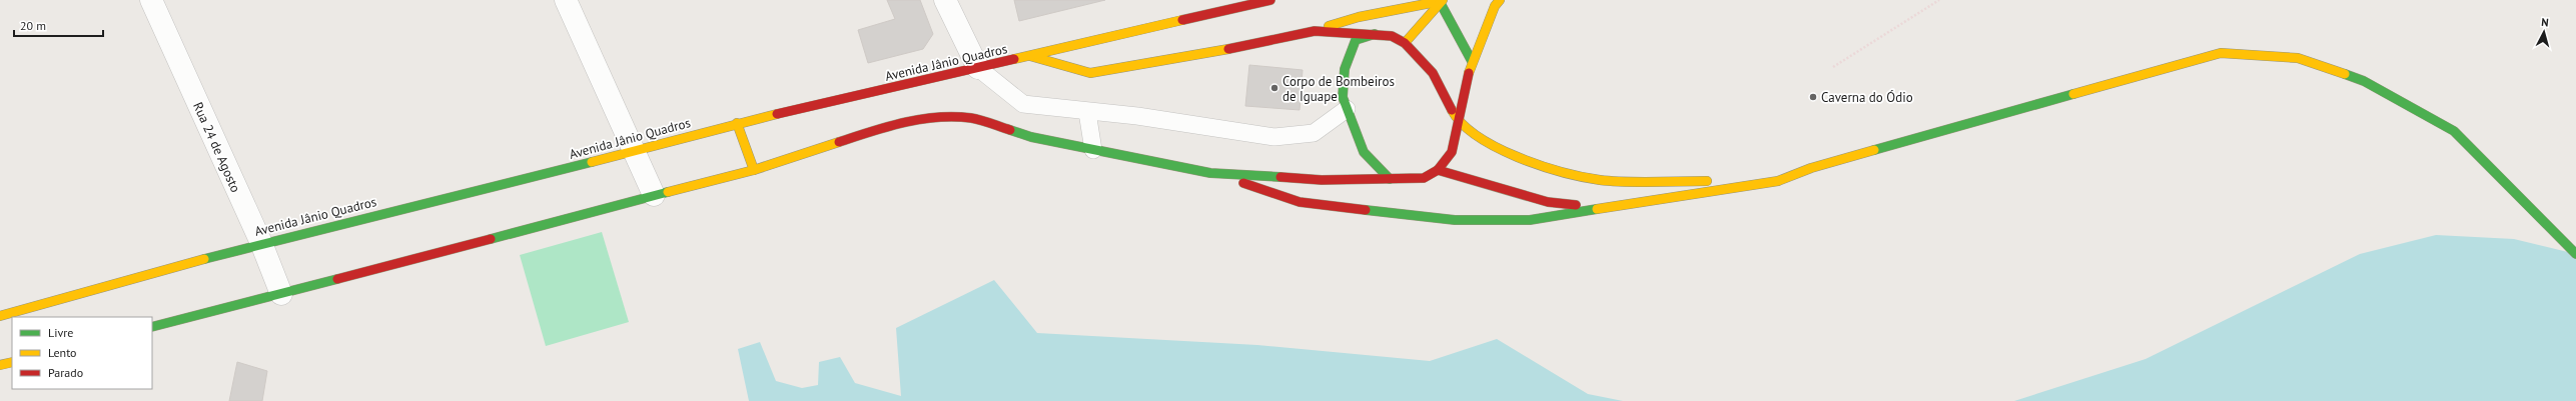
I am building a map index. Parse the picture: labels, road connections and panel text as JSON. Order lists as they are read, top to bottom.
{
  "streets": {
    "main road": ["Avenida Jânio Quadros"],
    "street": ["Rua 24 de Agosto"]
  },
  "crossings": [
    ["Avenida Jânio Quadros", "Rua 24 de Agosto"]
  ],
  "places": ["Corpo de Bombeiros de Iguape", "Caverna do Ódio"],
  "legend": ["Livre", "Lento", "Parado"],
  "scale_bar": "20 m",
  "north": "top"
}
